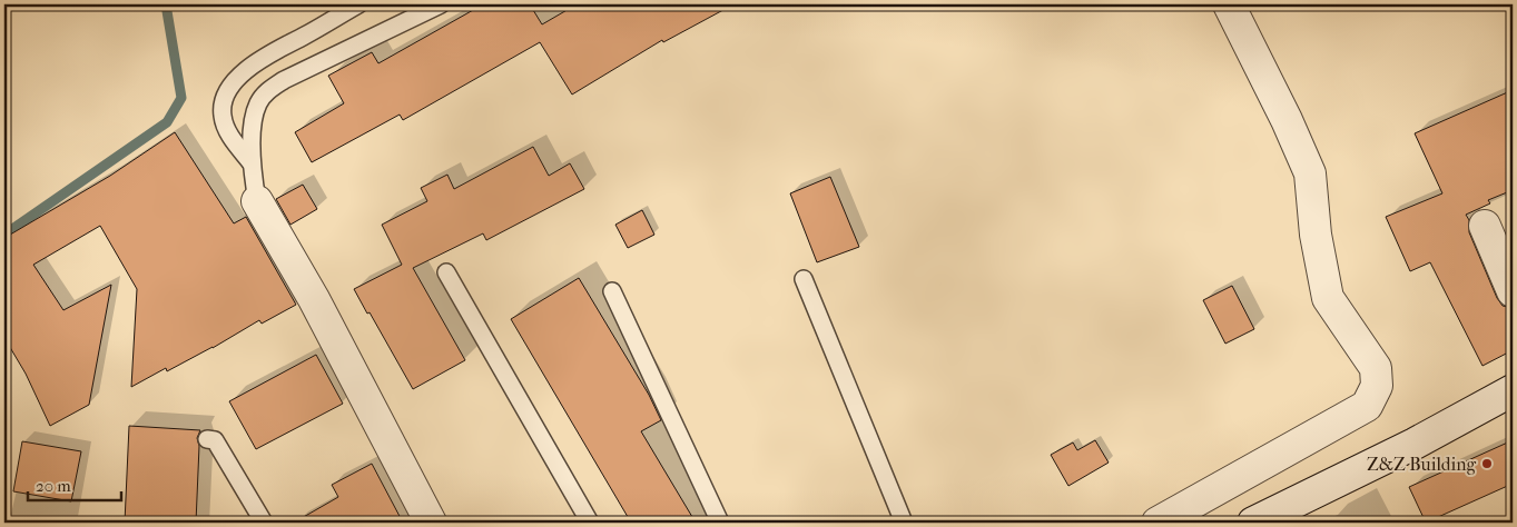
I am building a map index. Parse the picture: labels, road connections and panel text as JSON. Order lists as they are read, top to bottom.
{
  "places": ["Z&Z Building"],
  "scale_bar": "20 m"
}
